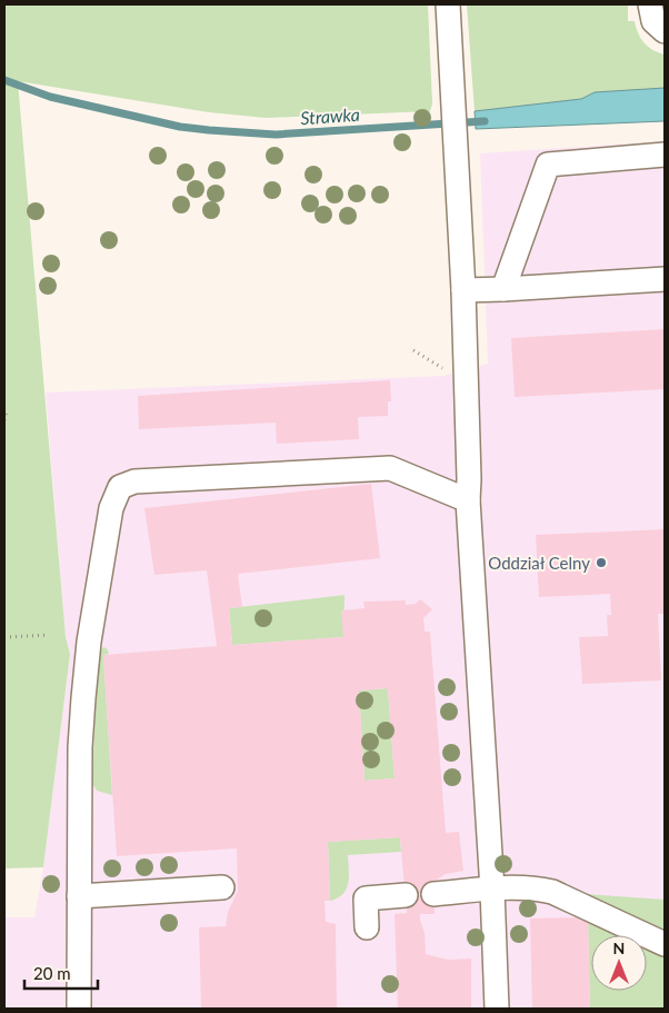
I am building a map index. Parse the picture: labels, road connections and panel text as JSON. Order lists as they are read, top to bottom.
{
  "water": ["Strawka"],
  "places": ["Oddział Celny"],
  "scale_bar": "20 m",
  "north": "top"
}
